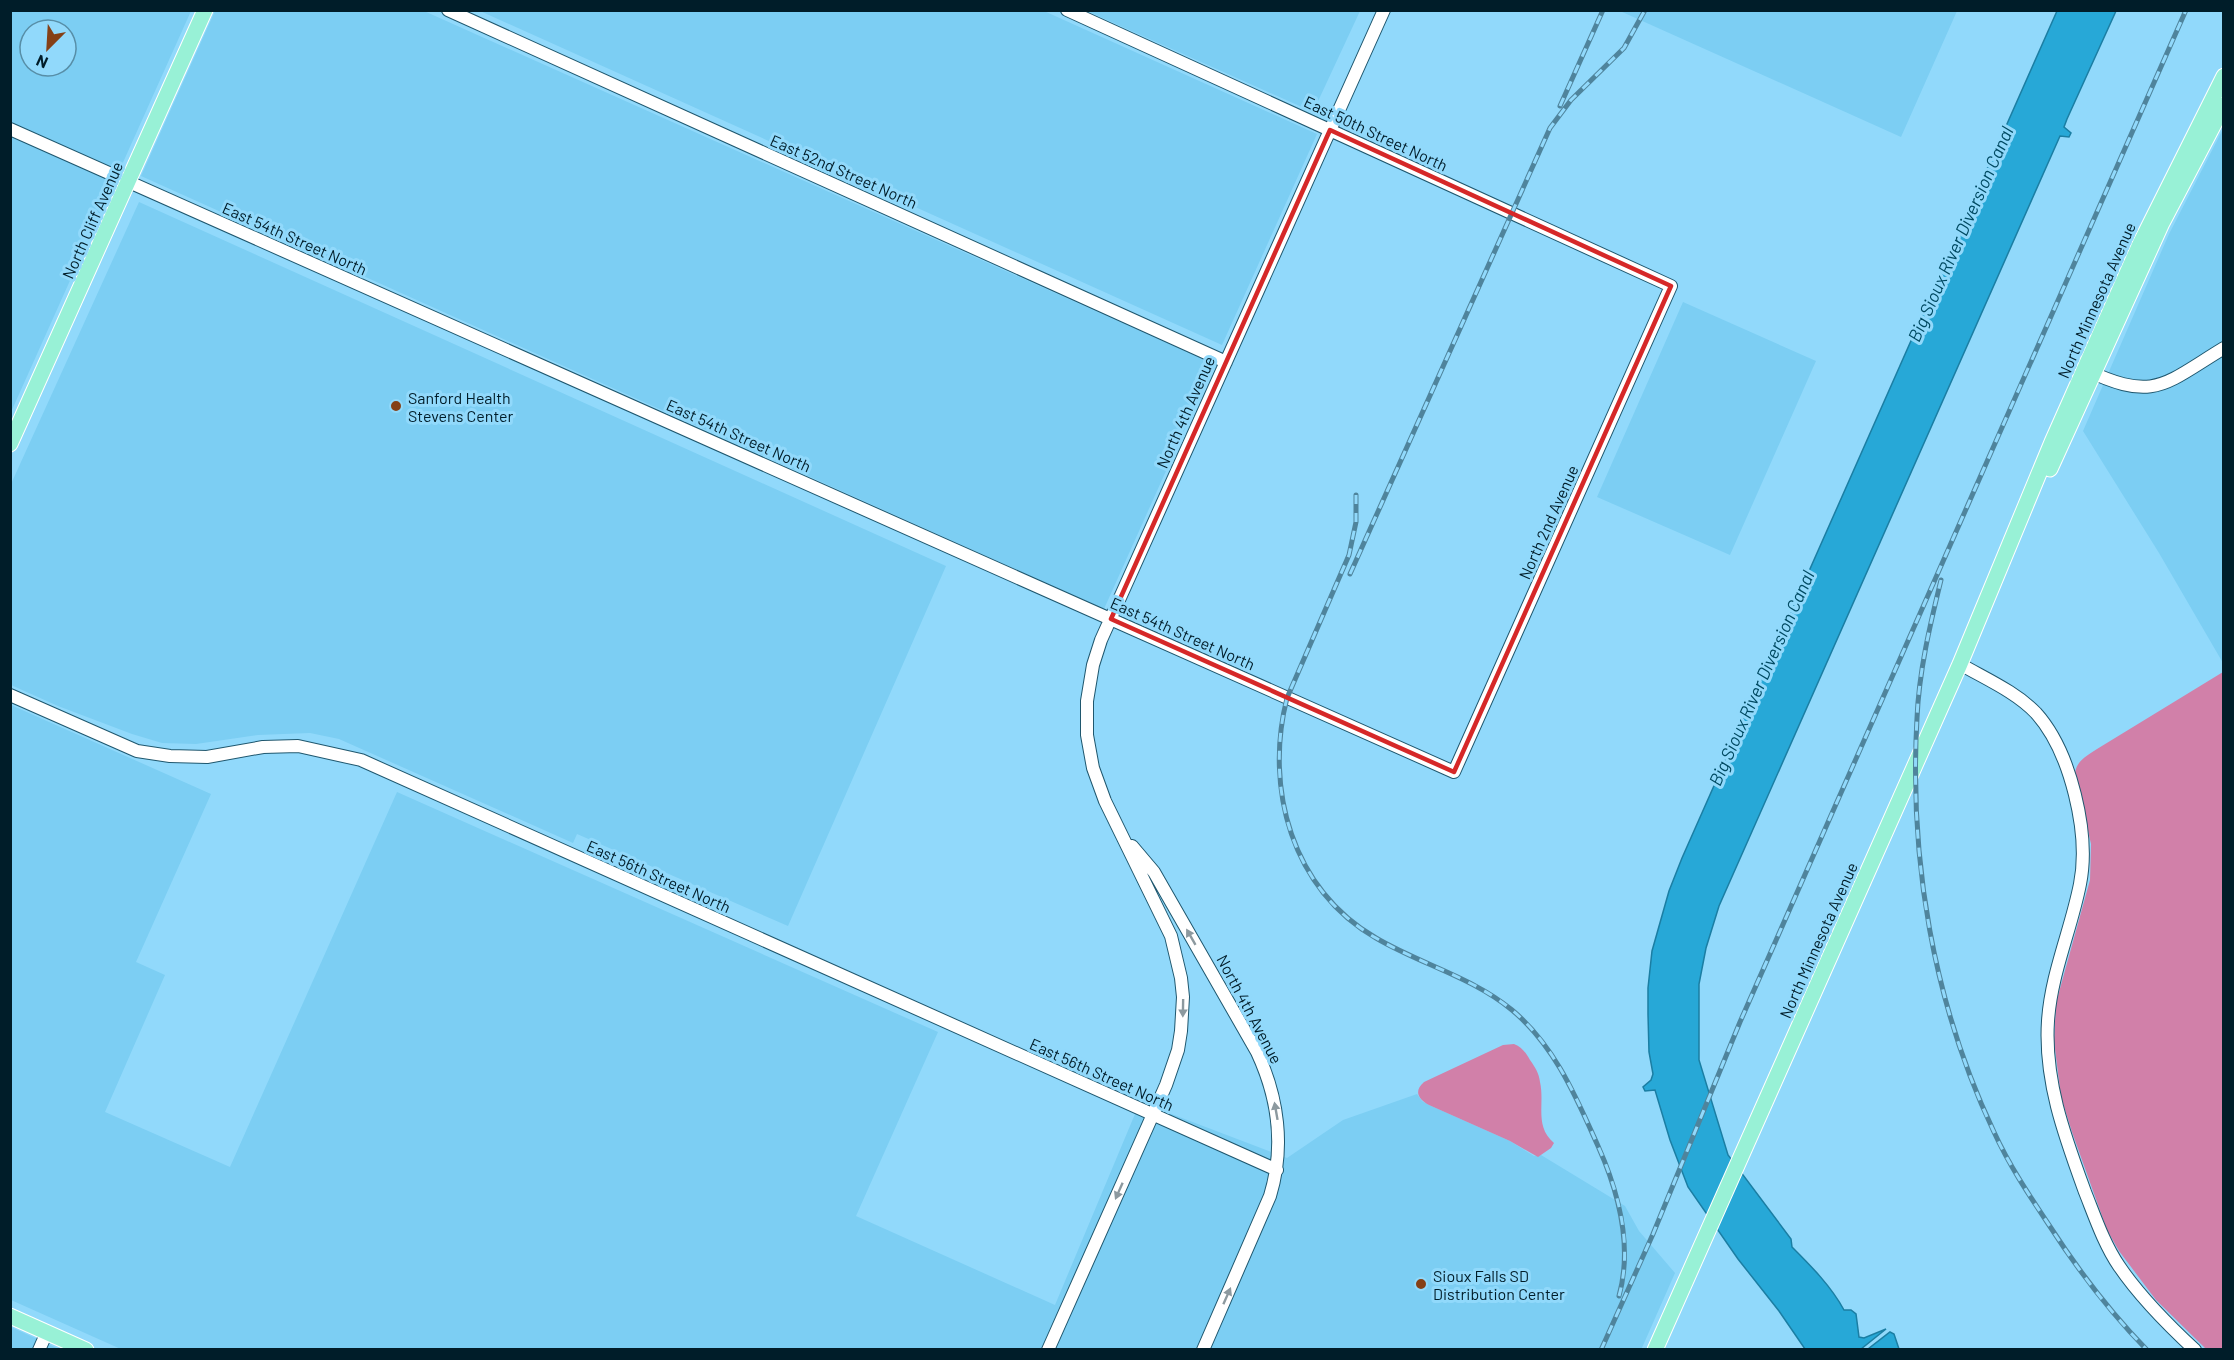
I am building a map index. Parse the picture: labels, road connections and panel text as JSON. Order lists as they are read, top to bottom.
{
  "streets": {
    "main road": ["North Cliff Avenue", "North Minnesota Avenue"],
    "street": [
      "East 50th Street North",
      "East 52nd Street North",
      "East 54th Street North",
      "North 4th Avenue",
      "North 2nd Avenue",
      "East 56th Street North"
    ]
  },
  "crossings": [
    ["East 50th Street North", "North 4th Avenue"],
    ["East 50th Street North", "North 2nd Avenue"],
    ["East 52nd Street North", "North 4th Avenue"],
    ["North Cliff Avenue", "East 54th Street North"],
    ["East 54th Street North", "North 4th Avenue"],
    ["East 54th Street North", "North 2nd Avenue"],
    ["North 4th Avenue", "East 56th Street North"]
  ],
  "water": ["Big Sioux River Diversion Canal"],
  "places": ["Sanford Health Stevens Center", "Sioux Falls SD Distribution Center"],
  "north": "bottom left"
}
